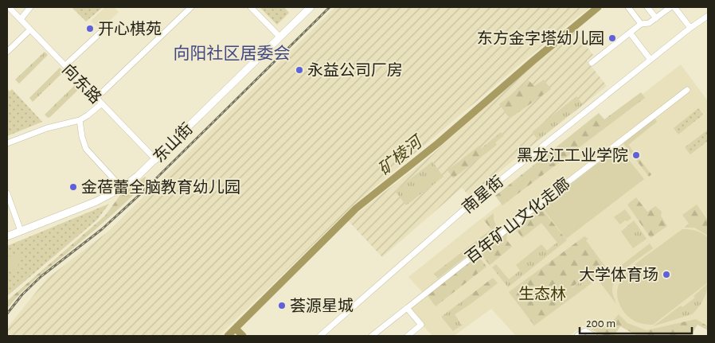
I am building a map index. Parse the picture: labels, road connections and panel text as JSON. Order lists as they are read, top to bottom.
{
  "streets": {
    "main road": ["东山街"],
    "street": ["向东路", "南星街", "百年矿山文化走廊"]
  },
  "crossings": [
    ["向东路", "东山街"]
  ],
  "districts": ["向阳社区居委会"],
  "water": ["矿棱河"],
  "parks": ["生态林"],
  "places": [
    "开心棋苑",
    "东方金字塔幼儿园",
    "永益公司厂房",
    "黑龙江工业学院",
    "金蓓蕾全脑教育幼儿园",
    "大学体育场",
    "荟源星城"
  ],
  "scale_bar": "200 m"
}
